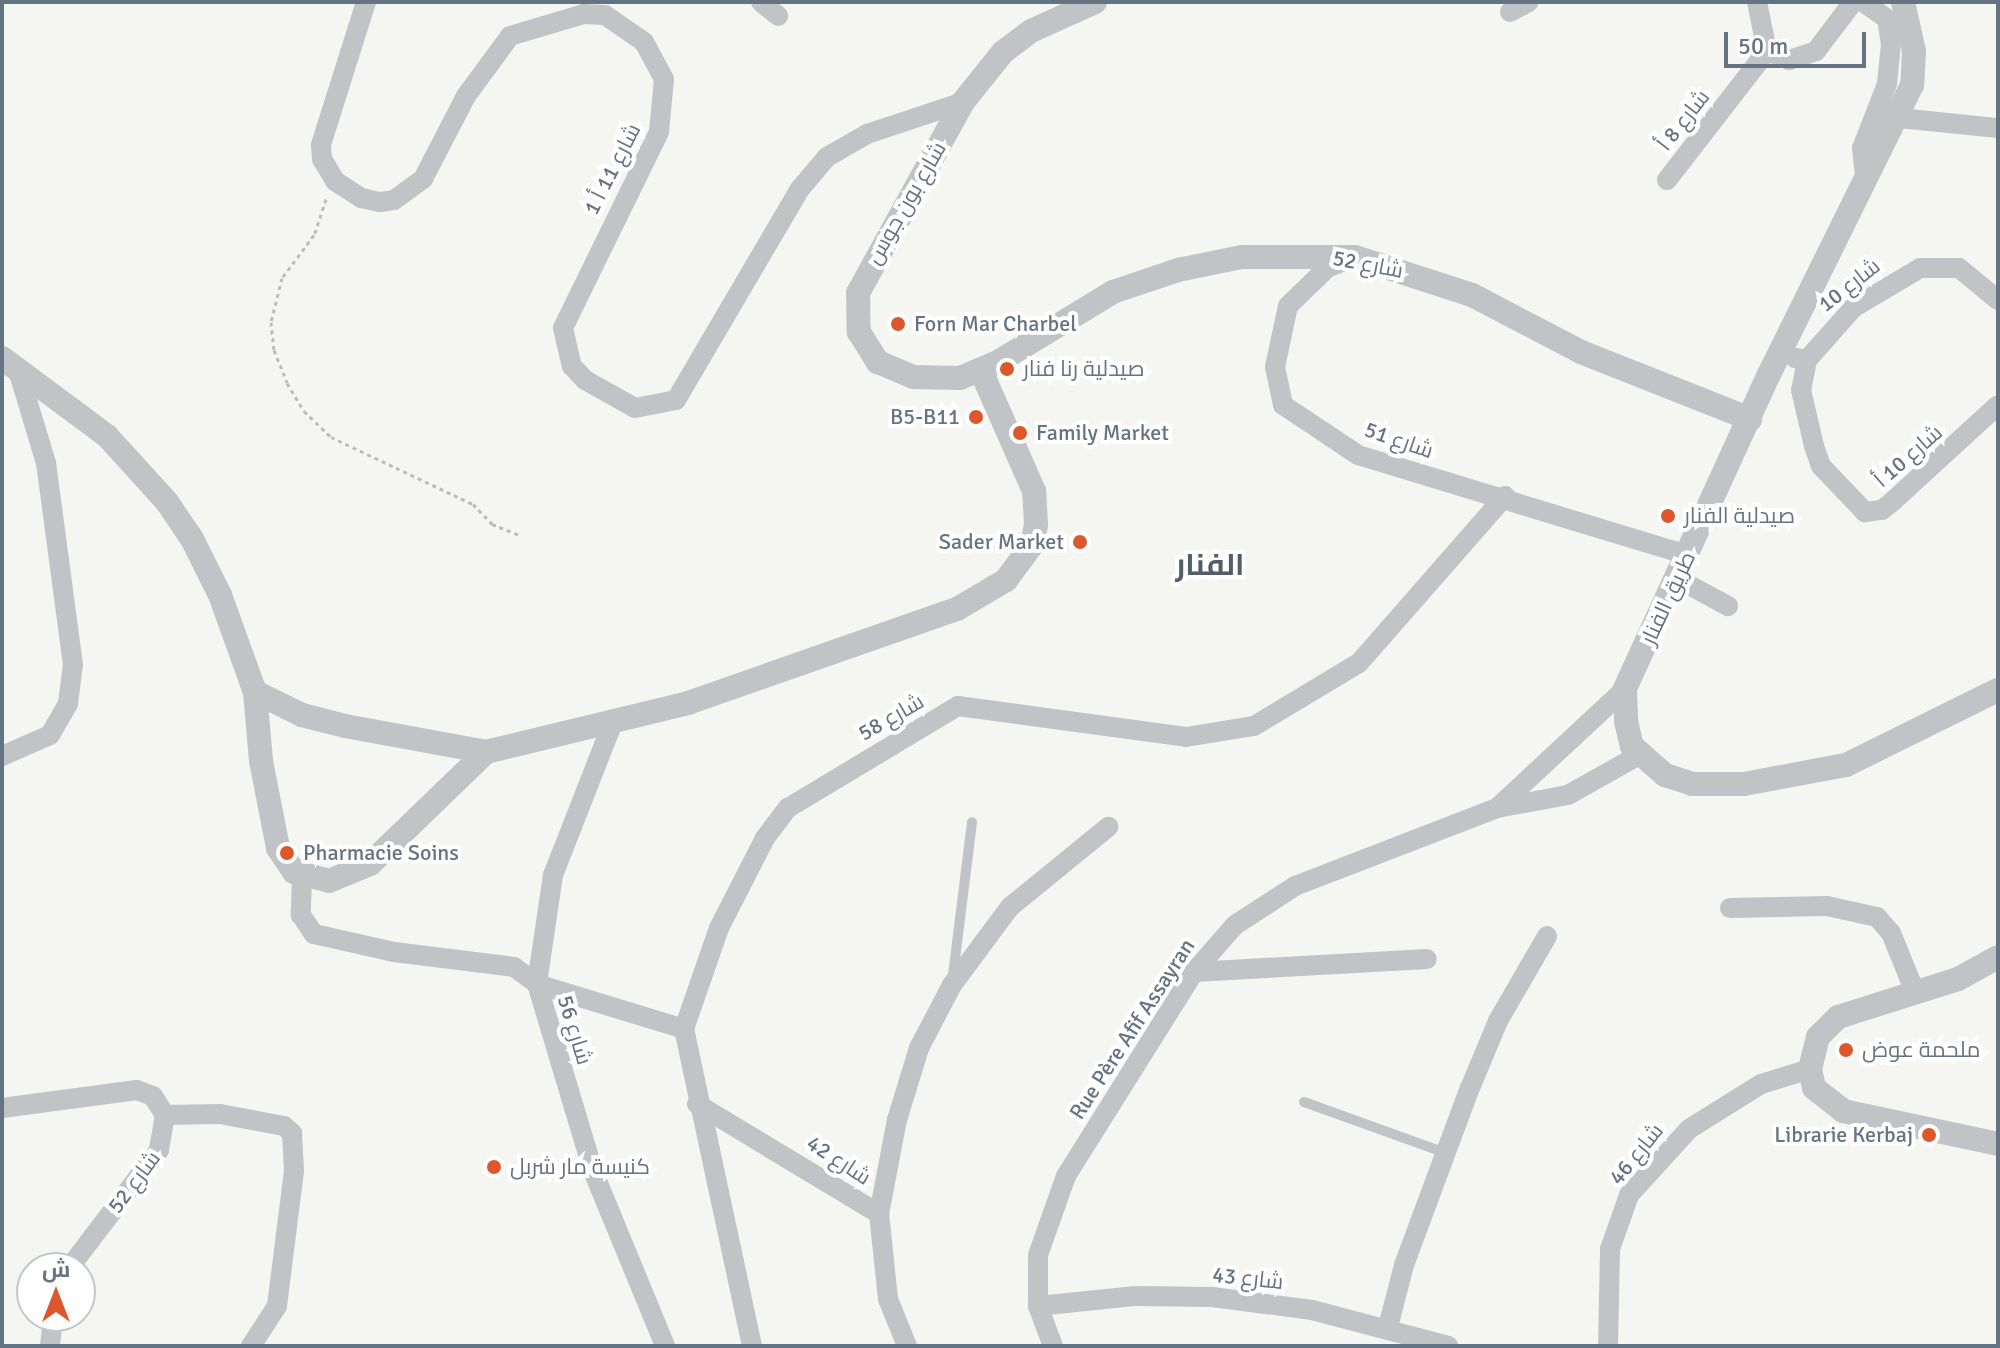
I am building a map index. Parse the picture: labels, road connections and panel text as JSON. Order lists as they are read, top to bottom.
{
  "streets": {
    "street": [
      "شارع 8 أ",
      "شارع 11 أ 1",
      "شارع بون جوس",
      "شارع 52",
      "شارع 10",
      "شارع 51",
      "شارع 10 أ",
      "طريق الفنار",
      "شارع 58",
      "Rue Père Afif Assayran",
      "شارع 56",
      "شارع 46",
      "شارع 42",
      "شارع 43"
    ]
  },
  "crossings": [
    ["شارع 11 أ 1", "شارع بون جوس"],
    ["شارع بون جوس", "شارع 52"],
    ["شارع 52", "شارع 51"],
    ["شارع 52", "طريق الفنار"],
    ["شارع 10", "شارع 10 أ"],
    ["شارع 51", "طريق الفنار"],
    ["شارع 51", "شارع 58"],
    ["طريق الفنار", "Rue Père Afif Assayran"],
    ["شارع 58", "شارع 42"],
    ["Rue Père Afif Assayran", "شارع 43"]
  ],
  "districts": ["الفنار"],
  "places": [
    "Forn Mar Charbel",
    "صيدلية رنا فنار",
    "B5-B11",
    "Family Market",
    "صيدلية الفنار",
    "Sader Market",
    "Pharmacie Soins",
    "ملحمة عوض",
    "Librarie Kerbaj",
    "كنيسة مار شربل"
  ],
  "scale_bar": "50 m",
  "north": "top"
}
